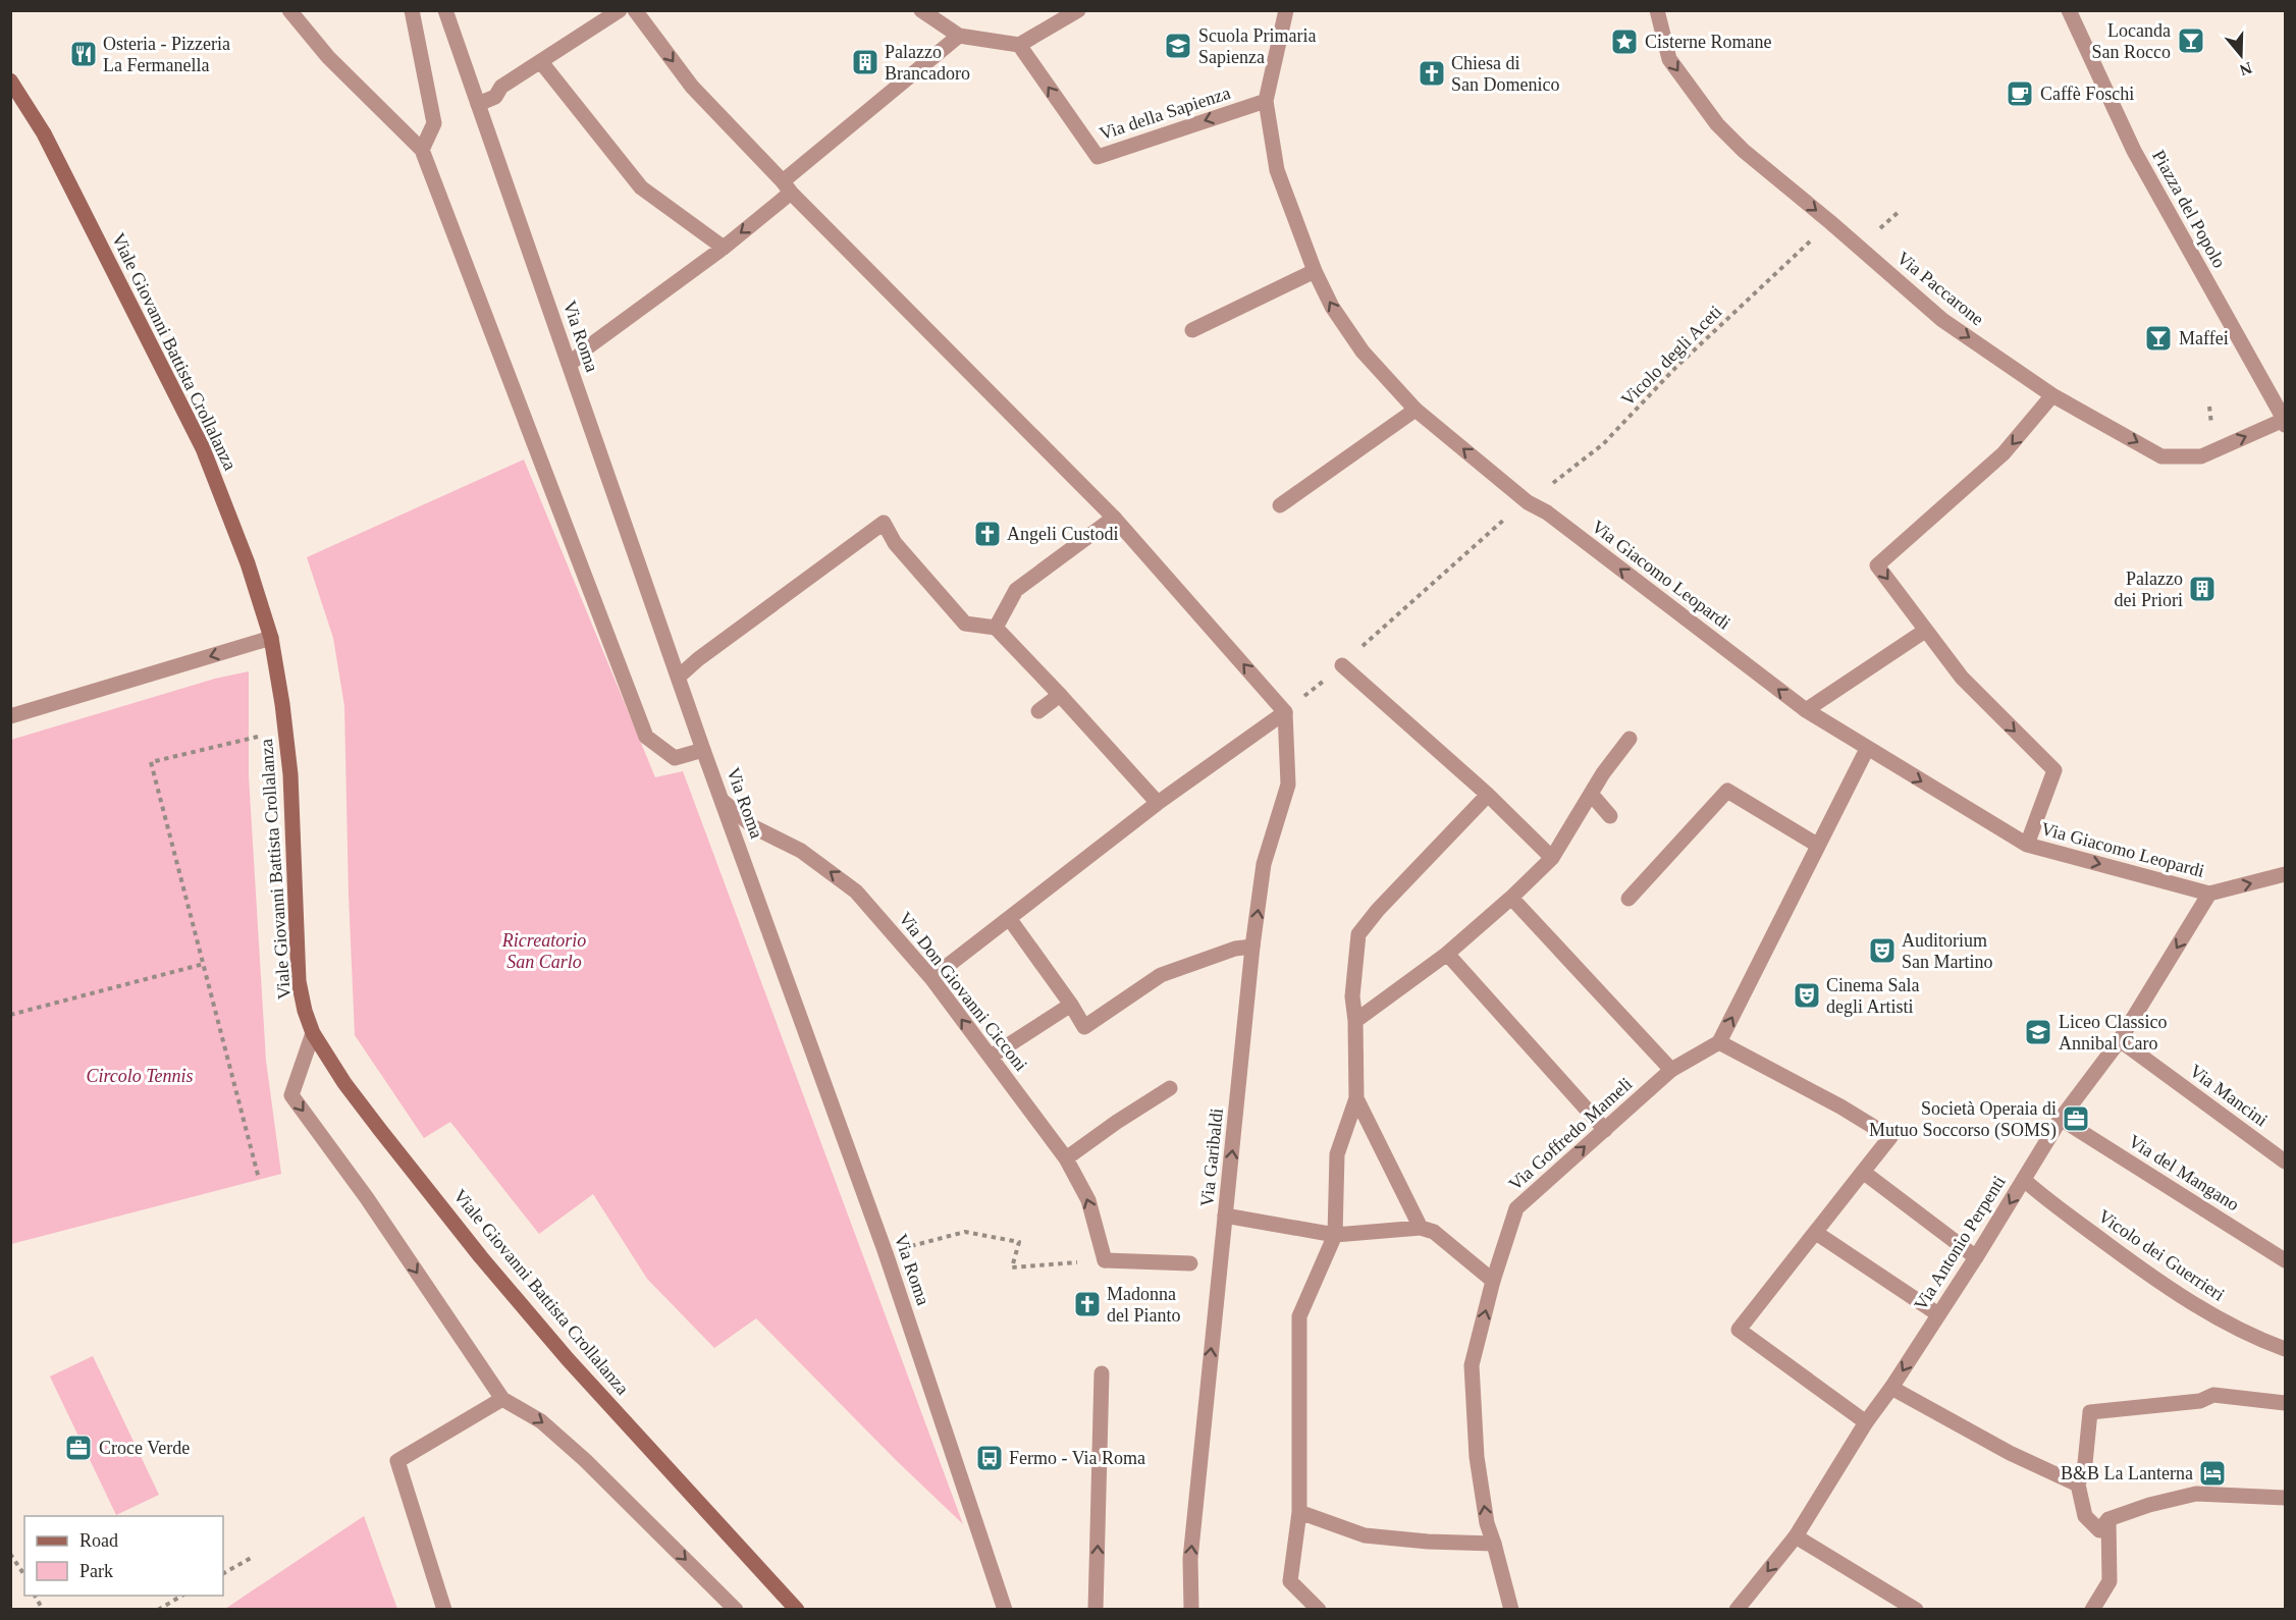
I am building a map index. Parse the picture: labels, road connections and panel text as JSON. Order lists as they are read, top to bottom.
{
  "streets": {
    "main road": ["Viale Giovanni Battista Crollalanza"],
    "street": [
      "Via della Sapienza",
      "Piazza del Popolo",
      "Via Paccarone",
      "Via Roma",
      "Via Giacomo Leopardi",
      "Via Don Giovanni Cicconi",
      "Via Mancini",
      "Via Goffredo Mameli",
      "Via Garibaldi",
      "Via del Mangano",
      "Via Antonio Perpenti",
      "Vicolo dei Guerrieri"
    ],
    "path": ["Vicolo degli Aceti"]
  },
  "crossings": [
    ["Via della Sapienza", "Via Giacomo Leopardi"],
    ["Piazza del Popolo", "Via Paccarone"],
    ["Via Paccarone", "Vicolo degli Aceti"],
    ["Via Roma", "Via Don Giovanni Cicconi"],
    ["Vicolo degli Aceti", "Via Giacomo Leopardi"],
    ["Vicolo degli Aceti", "Via Garibaldi"],
    ["Via Giacomo Leopardi", "Via Antonio Perpenti"],
    ["Via Mancini", "Via Antonio Perpenti"],
    ["Via del Mangano", "Via Antonio Perpenti"],
    ["Via Antonio Perpenti", "Vicolo dei Guerrieri"]
  ],
  "one_way": [
    "Via della Sapienza",
    "Via Paccarone",
    "Via Don Giovanni Cicconi",
    "Via Goffredo Mameli",
    "Via Antonio Perpenti"
  ],
  "parks": ["Ricreatorio San Carlo", "Circolo Tennis"],
  "places": {
    "bar": ["Locanda San Rocco", "Maffei"],
    "place": ["Cisterne Romane"],
    "school or university": ["Scuola Primaria Sapienza", "Liceo Classico Annibal Caro"],
    "restaurant": ["Osteria - Pizzeria La Fermanella"],
    "building": ["Palazzo Brancadoro", "Palazzo dei Priori"],
    "church": ["Chiesa di San Domenico", "Angeli Custodi", "Madonna del Pianto"],
    "cafe": ["Caffè Foschi"],
    "theatre": ["Auditorium San Martino", "Cinema Sala degli Artisti"],
    "office": ["Società Operaia di Mutuo Soccorso (SOMS)", "Croce Verde"],
    "bus stop": ["Fermo - Via Roma"],
    "hotel": ["B&B La Lanterna"]
  },
  "legend": ["Road", "Park"],
  "north": "bottom"
}
